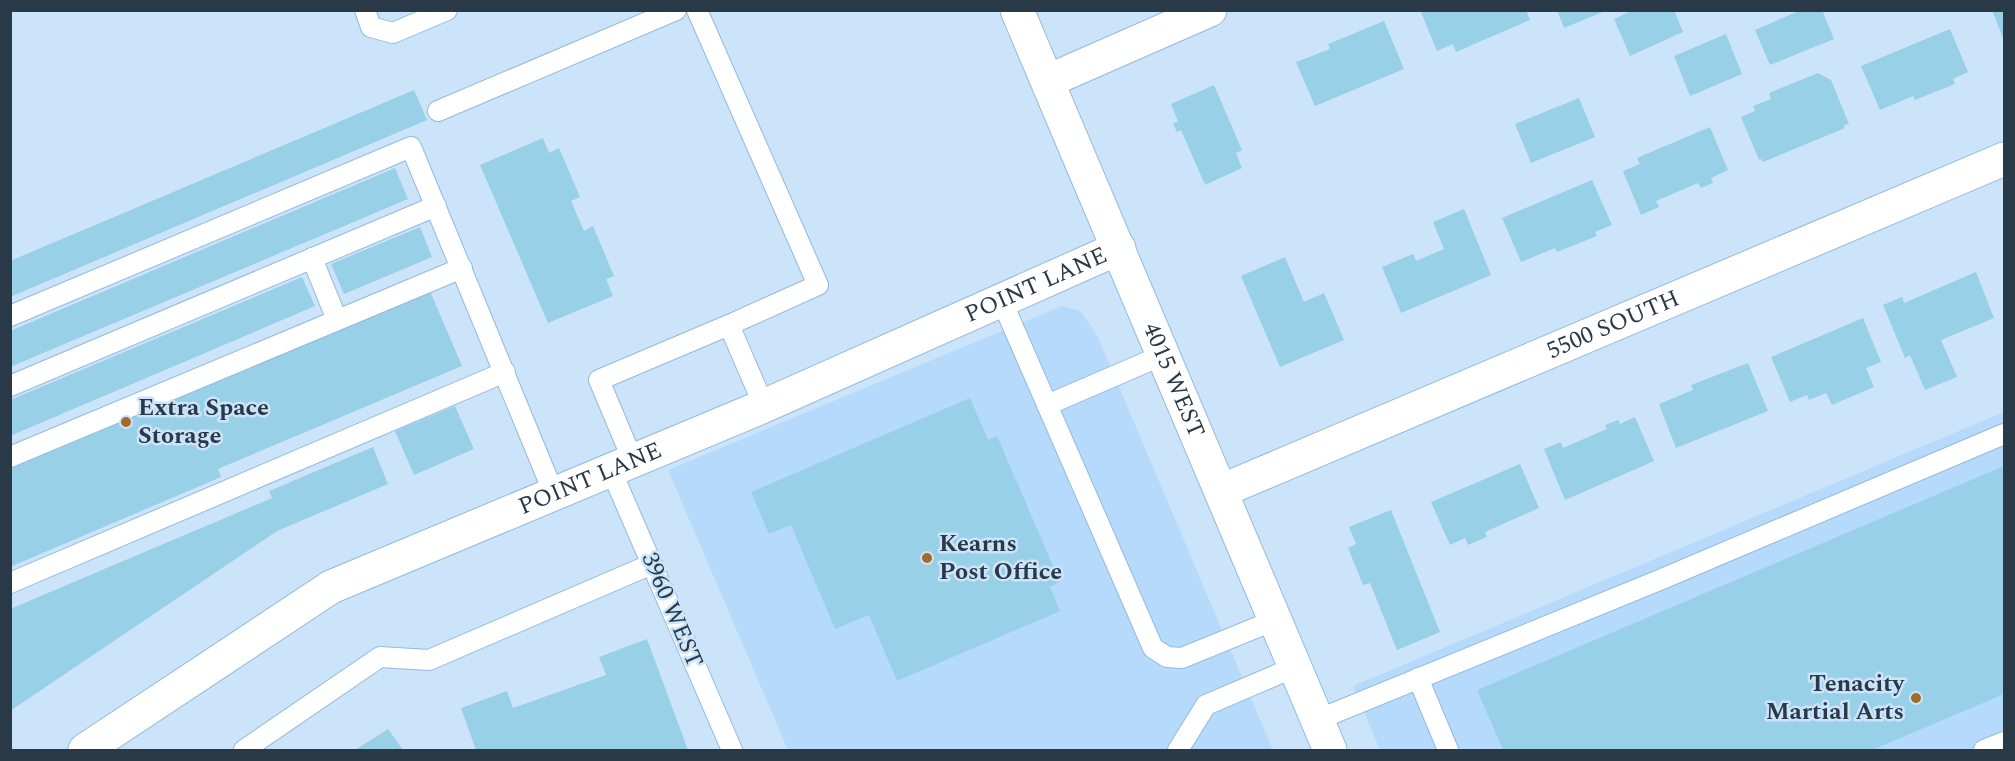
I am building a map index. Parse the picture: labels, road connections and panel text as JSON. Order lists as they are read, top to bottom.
{
  "streets": {
    "street": ["POINT LANE", "5500 SOUTH", "4015 WEST"],
    "lane": ["3960 WEST"]
  },
  "crossings": [
    ["POINT LANE", "4015 WEST"],
    ["POINT LANE", "3960 WEST"],
    ["5500 SOUTH", "4015 WEST"]
  ],
  "places": ["Extra Space Storage", "Kearns Post Office", "Tenacity Martial Arts"]
}
